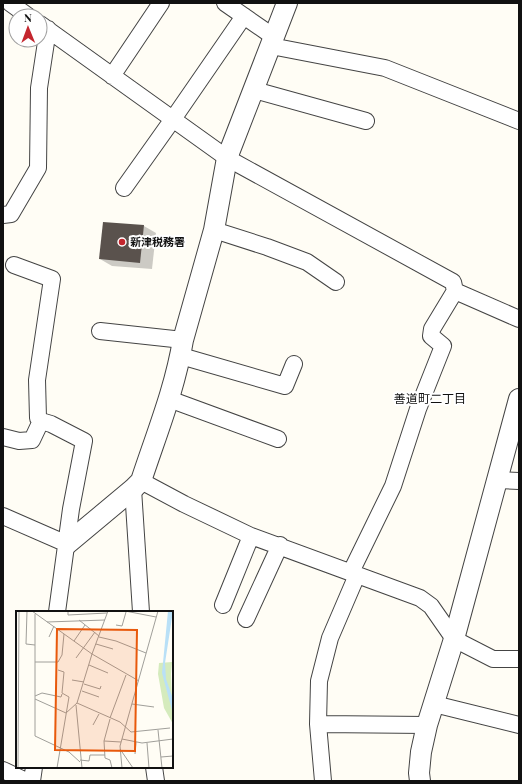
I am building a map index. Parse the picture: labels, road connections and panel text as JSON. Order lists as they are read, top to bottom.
{
  "districts": ["善道町二丁目"],
  "places": ["新津税務署"],
  "north": "top"
}
